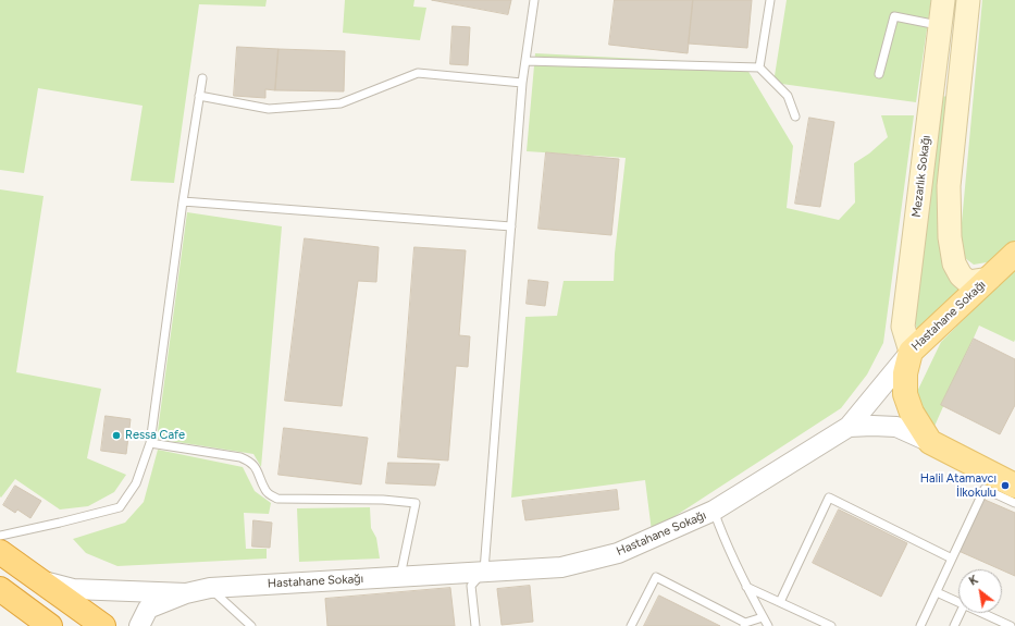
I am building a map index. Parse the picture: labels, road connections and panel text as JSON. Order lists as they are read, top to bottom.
{
  "streets": {
    "main road": ["Mezarlık Sokağı", "Hastahane Sokağı"]
  },
  "crossings": [
    ["Mezarlık Sokağı", "Hastahane Sokağı"]
  ],
  "places": ["Ressa Cafe", "Halil Atamavcı İlkokulu"],
  "north": "top left"
}
